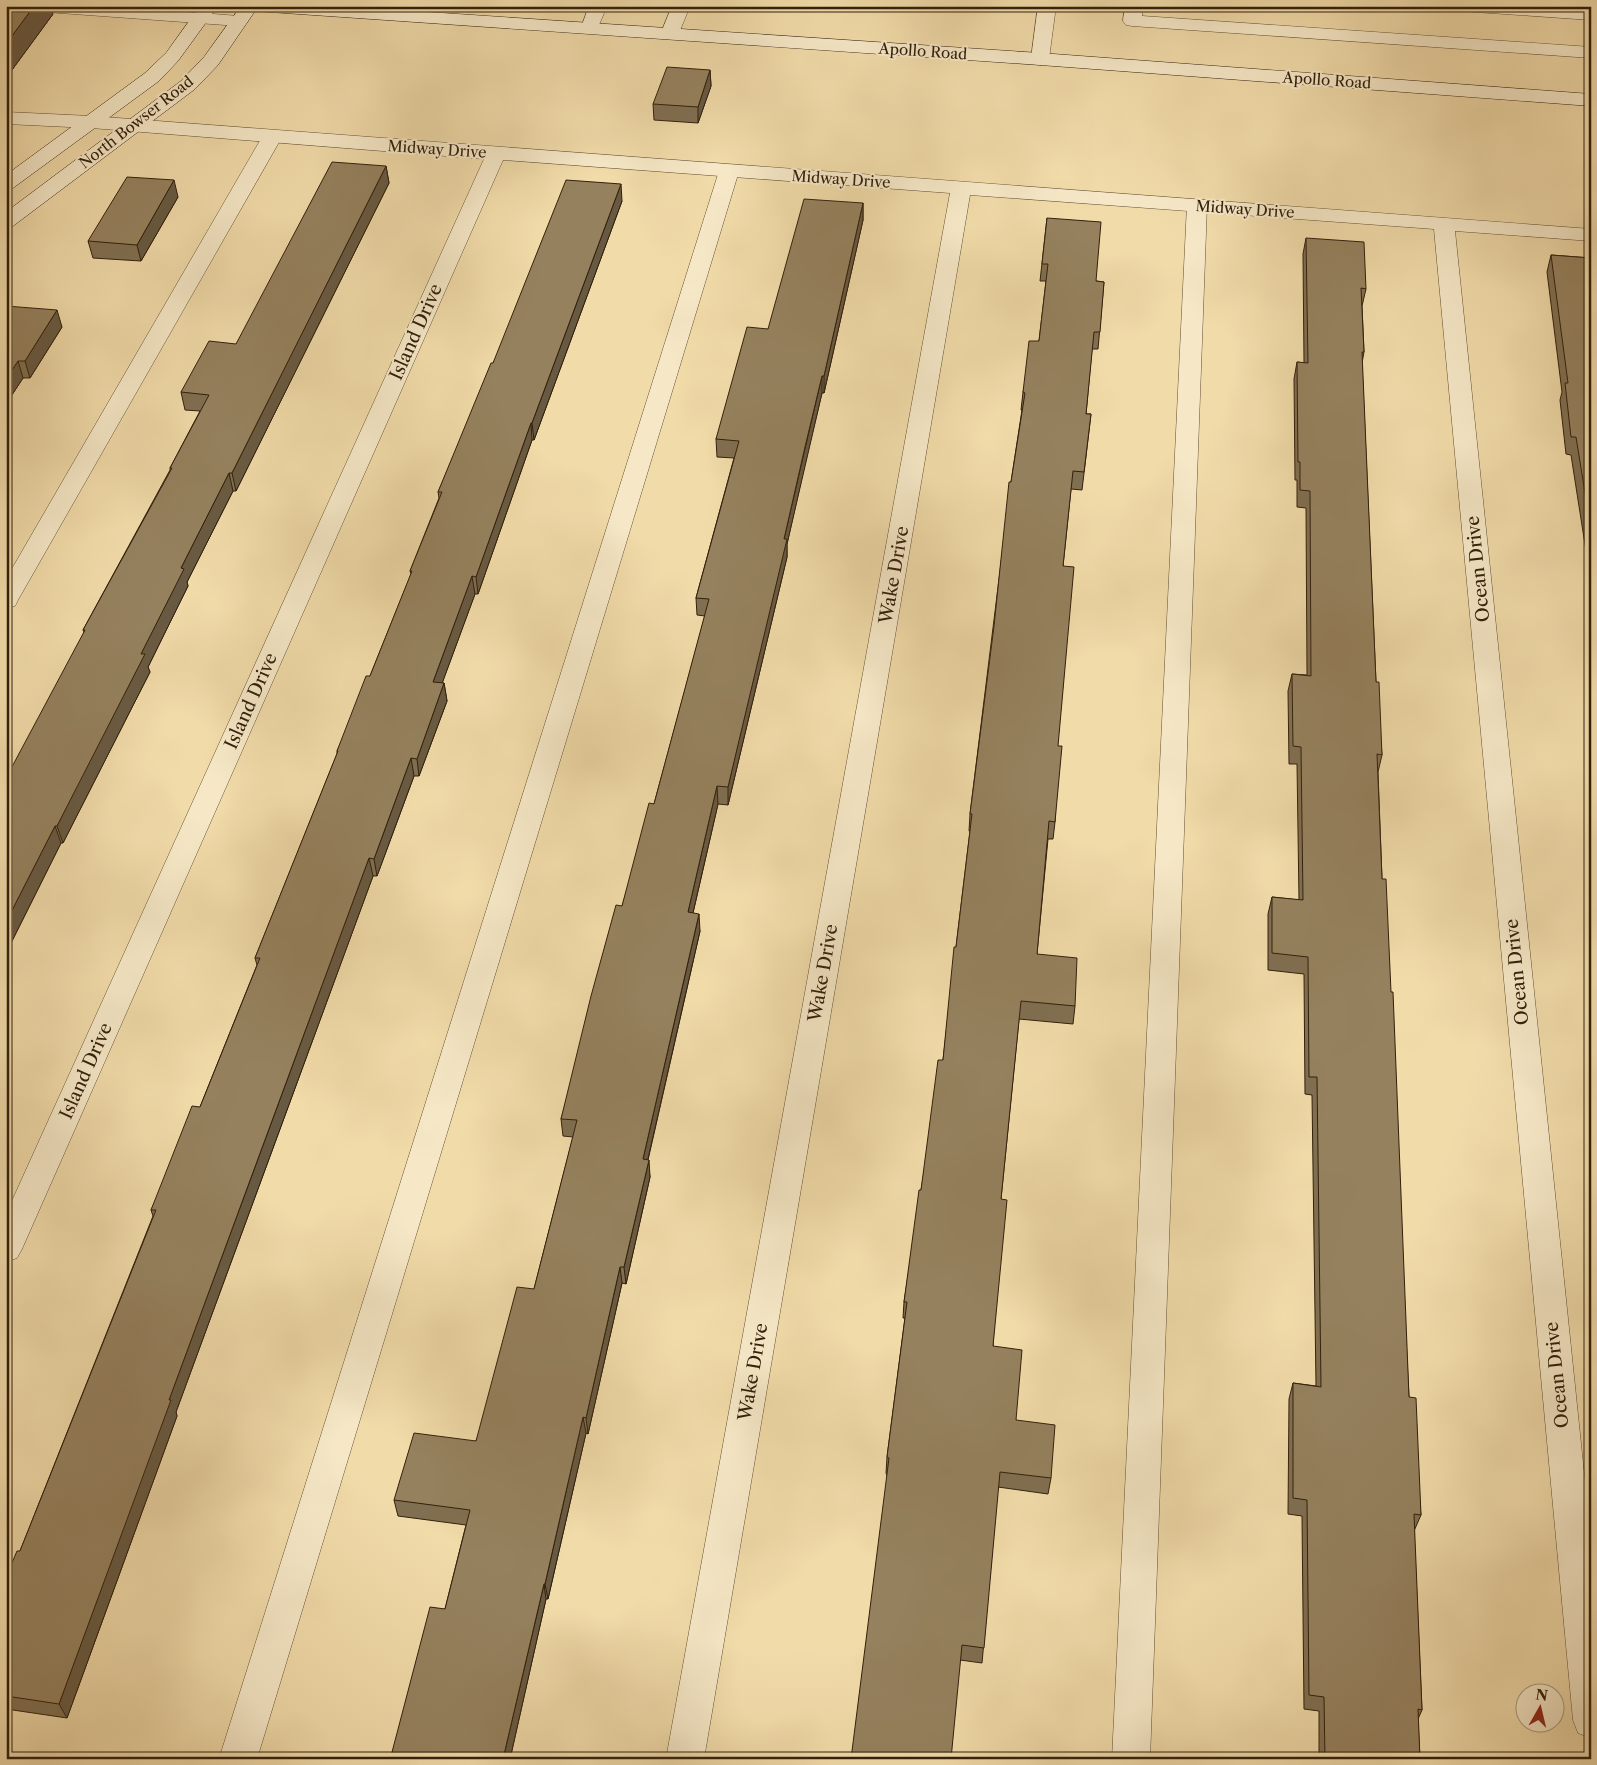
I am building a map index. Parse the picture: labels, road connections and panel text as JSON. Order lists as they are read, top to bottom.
{
  "streets": {
    "street": [
      "Apollo Road",
      "North Bowser Road",
      "Midway Drive",
      "Island Drive",
      "Ocean Drive",
      "Wake Drive"
    ]
  },
  "crossings": [
    ["North Bowser Road", "Midway Drive"],
    ["Midway Drive", "Island Drive"],
    ["Midway Drive", "Ocean Drive"],
    ["Midway Drive", "Wake Drive"]
  ],
  "north": "top"
}
